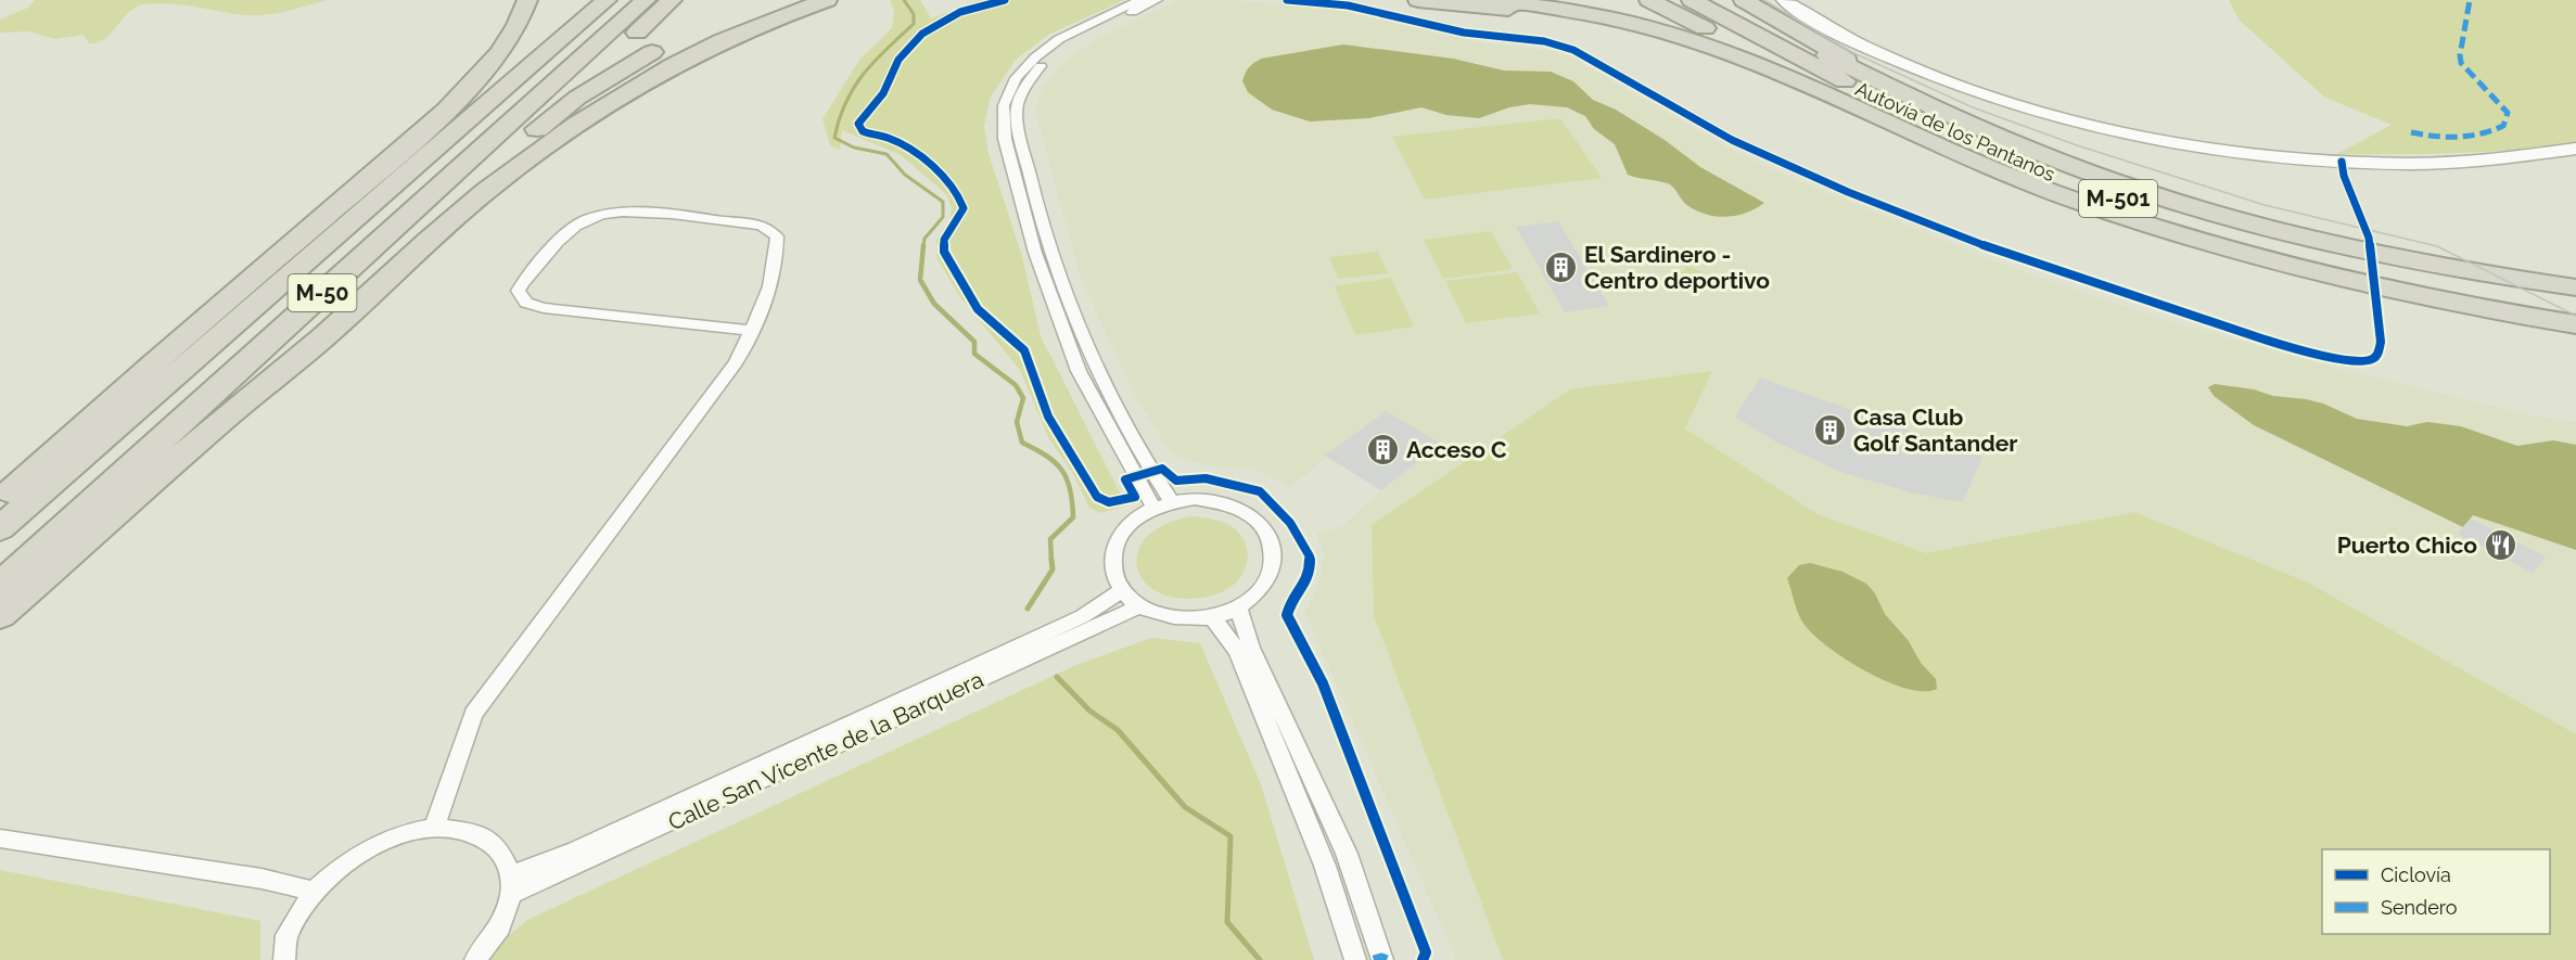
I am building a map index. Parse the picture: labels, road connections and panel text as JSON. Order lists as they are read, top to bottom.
{
  "streets": {
    "highway": ["Autovía de los Pantanos", "M-501", "M-50"],
    "street": ["Calle San Vicente de la Barquera"]
  },
  "places": {
    "building": ["El Sardinero - Centro deportivo", "Casa Club Golf Santander", "Acceso C"],
    "restaurant": ["Puerto Chico"]
  },
  "legend": ["Ciclovía", "Sendero"]
}
